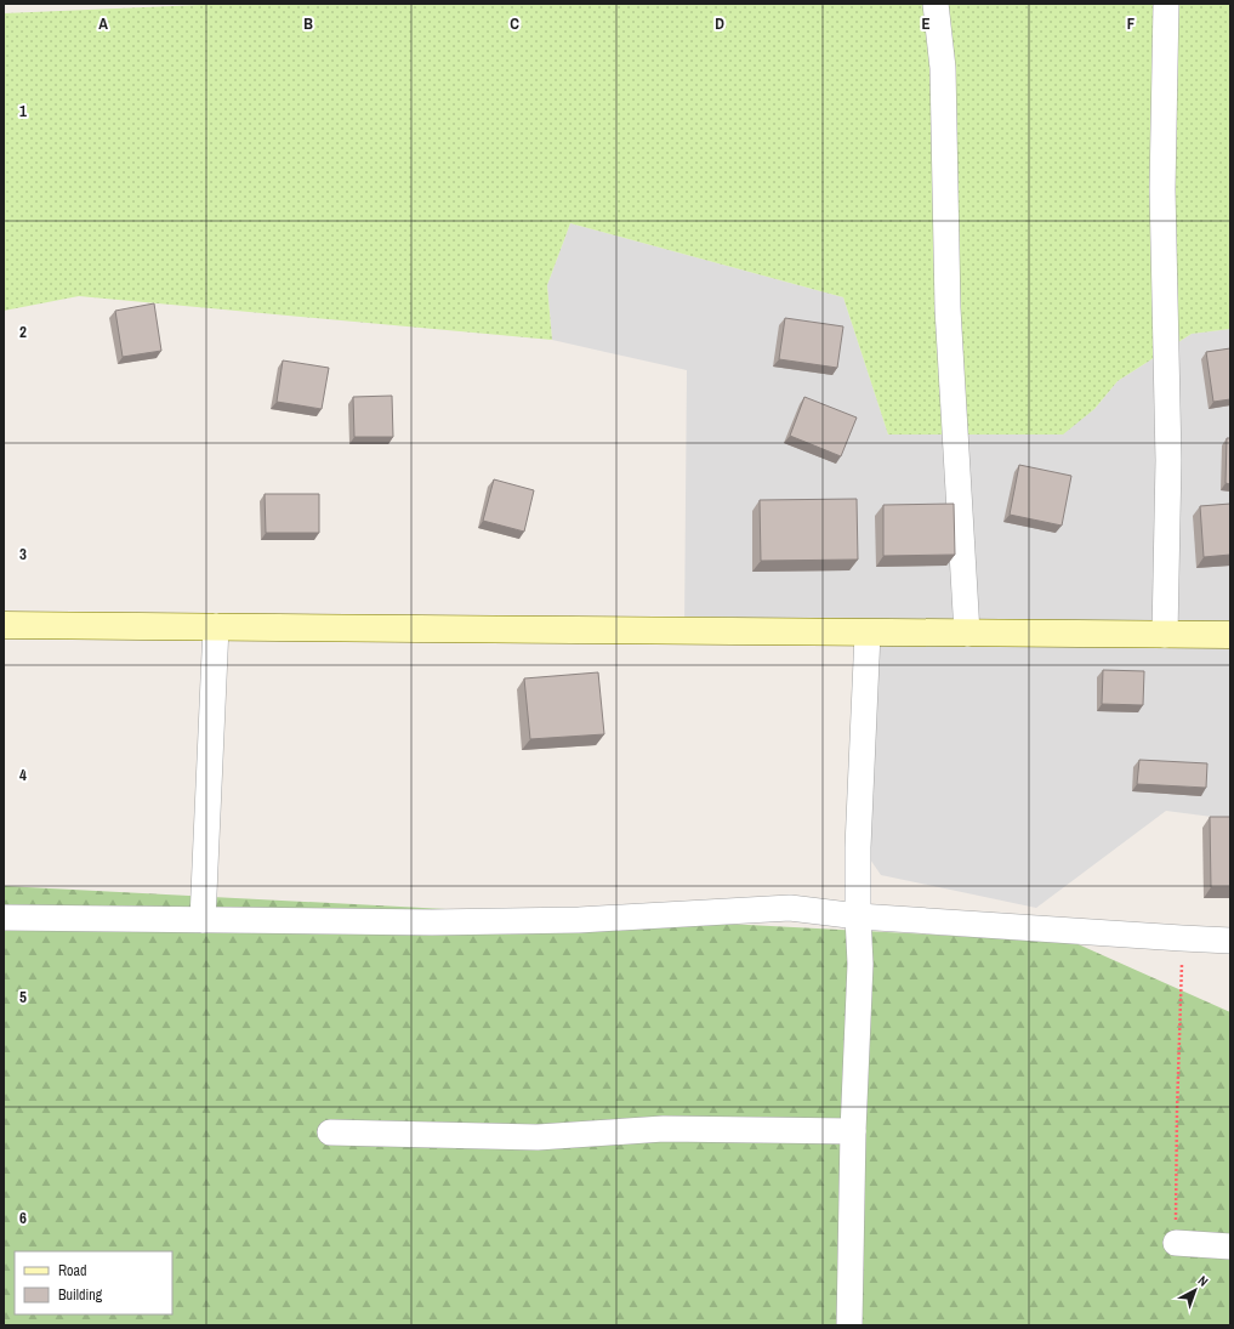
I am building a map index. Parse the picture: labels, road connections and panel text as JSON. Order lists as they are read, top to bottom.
{
  "legend": ["Road", "Building"],
  "north": "top right",
  "grid": {
    "columns": [
      "A",
      "B",
      "C",
      "D",
      "E",
      "F"
    ],
    "rows": [
      "1",
      "2",
      "3",
      "4",
      "5",
      "6"
    ]
  }
}
